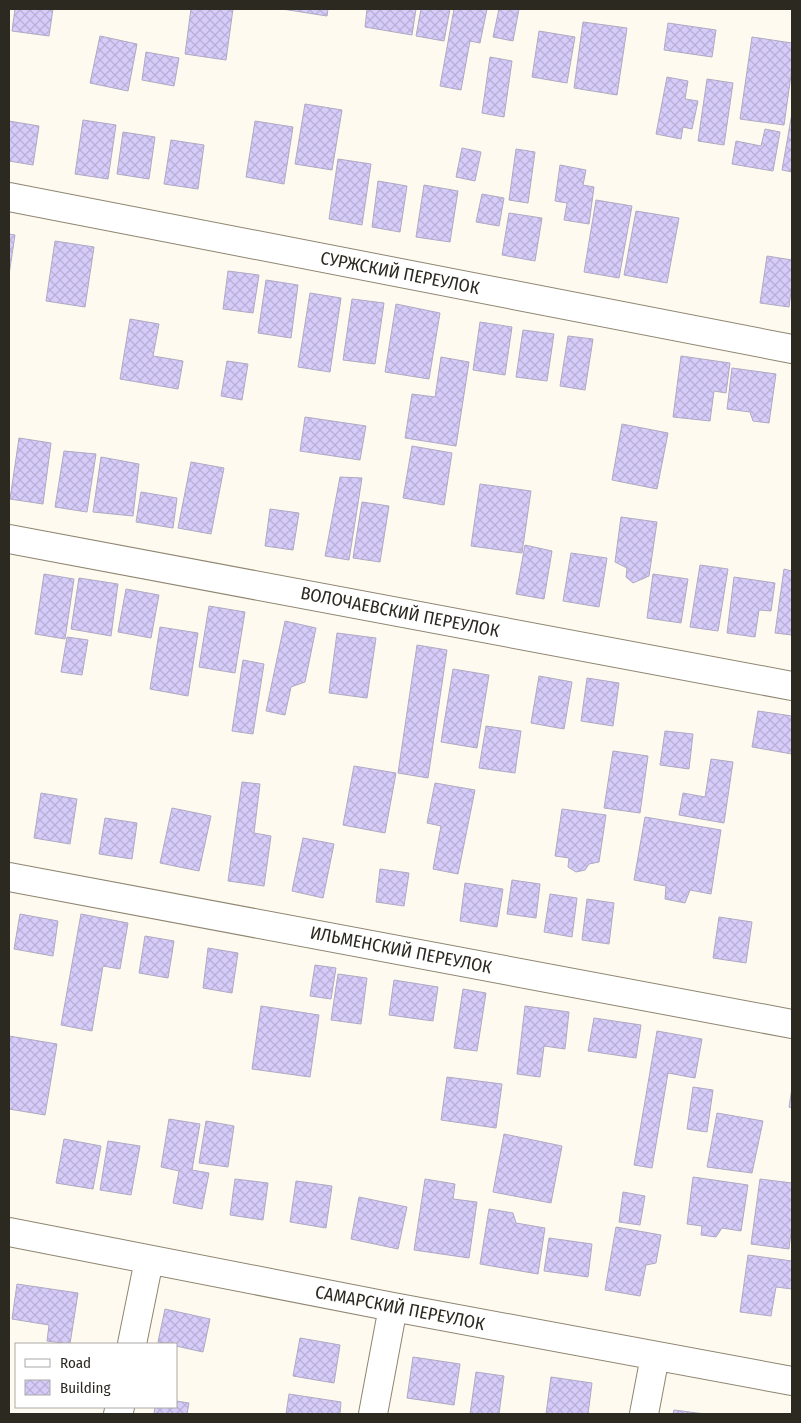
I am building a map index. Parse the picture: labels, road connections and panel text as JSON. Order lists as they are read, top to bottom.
{
  "streets": {
    "street": [
      "СУРЖСКИЙ ПЕРЕУЛОК",
      "ВОЛОЧАЕВСКИЙ ПЕРЕУЛОК",
      "ИЛЬМЕНСКИЙ ПЕРЕУЛОК",
      "САМАРСКИЙ ПЕРЕУЛОК"
    ]
  },
  "legend": ["Road", "Building"]
}
